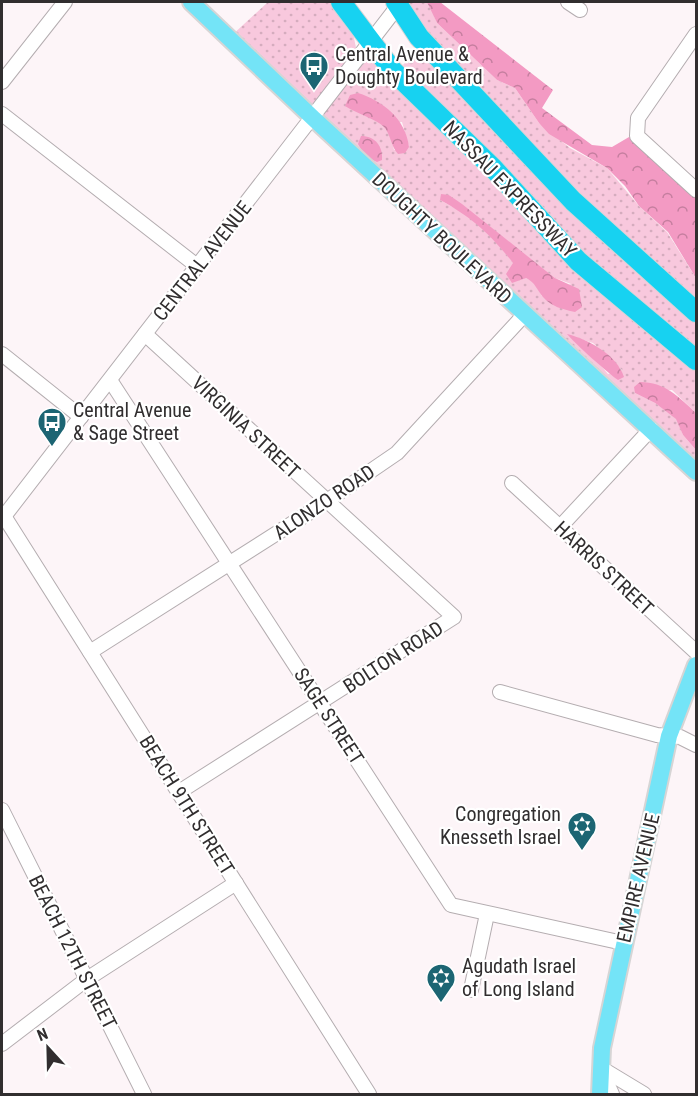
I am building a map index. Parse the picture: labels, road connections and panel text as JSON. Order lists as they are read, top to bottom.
{
  "streets": {
    "highway": ["NASSAU EXPRESSWAY"],
    "main road": ["DOUGHTY BOULEVARD", "EMPIRE AVENUE"],
    "street": [
      "CENTRAL AVENUE",
      "VIRGINIA STREET",
      "ALONZO ROAD",
      "HARRIS STREET",
      "BOLTON ROAD",
      "SAGE STREET",
      "BEACH 9TH STREET",
      "BEACH 12TH STREET"
    ]
  },
  "crossings": [
    ["NASSAU EXPRESSWAY", "CENTRAL AVENUE"],
    ["DOUGHTY BOULEVARD", "CENTRAL AVENUE"],
    ["DOUGHTY BOULEVARD", "ALONZO ROAD"],
    ["CENTRAL AVENUE", "VIRGINIA STREET"],
    ["CENTRAL AVENUE", "SAGE STREET"],
    ["CENTRAL AVENUE", "BEACH 9TH STREET"],
    ["VIRGINIA STREET", "ALONZO ROAD"],
    ["VIRGINIA STREET", "BOLTON ROAD"],
    ["ALONZO ROAD", "SAGE STREET"],
    ["ALONZO ROAD", "BEACH 9TH STREET"],
    ["BOLTON ROAD", "SAGE STREET"],
    ["BOLTON ROAD", "BEACH 9TH STREET"],
    ["SAGE STREET", "EMPIRE AVENUE"]
  ],
  "places": {
    "bus stop": ["Central Avenue & Doughty Boulevard", "Central Avenue & Sage Street"],
    "synagogue": ["Congregation Knesseth Israel", "Agudath Israel of Long Island"]
  },
  "north": "top"
}
